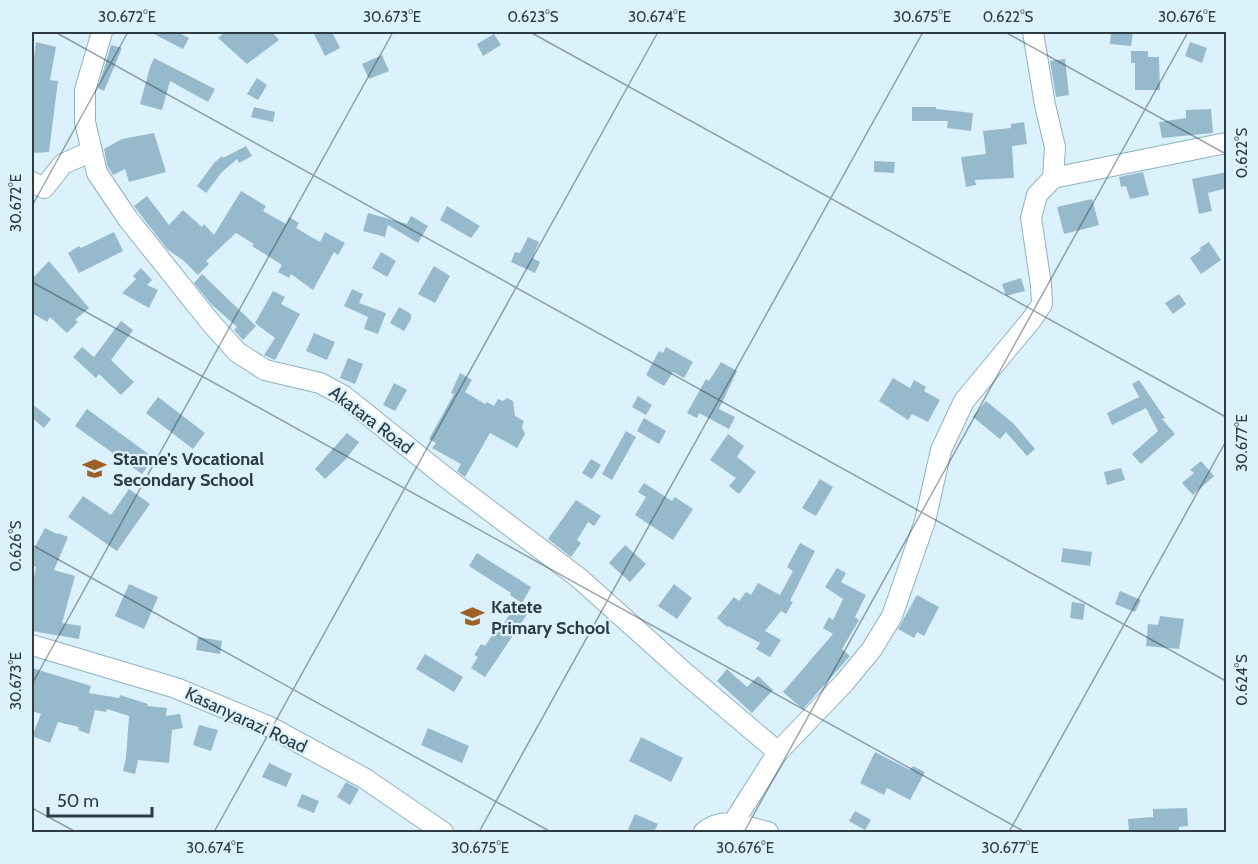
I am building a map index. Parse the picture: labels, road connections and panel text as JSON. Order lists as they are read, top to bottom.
{
  "streets": {
    "street": ["Akatara Road", "Kasanyarazi Road"]
  },
  "places": {
    "school or university": ["Stanne's Vocational Secondary School", "Katete Primary School"]
  },
  "scale_bar": "50 m",
  "coordinates": [
    "30.672°E",
    "30.673°E",
    "0.623°S",
    "30.674°E",
    "30.675°E",
    "0.622°S",
    "30.676°E",
    "30.677°E",
    "0.626°S",
    "0.624°S"
  ]
}
